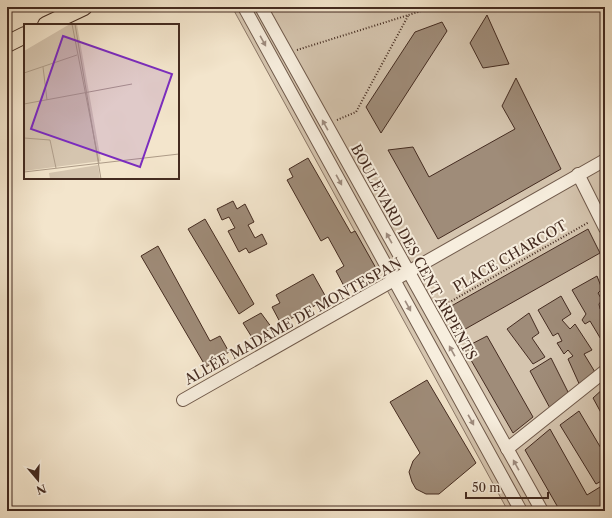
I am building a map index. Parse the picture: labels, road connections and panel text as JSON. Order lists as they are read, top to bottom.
{
  "streets": {
    "street": ["BOULEVARD DES CENT ARPENTS", "ALLÉE MADAME DE MONTESPAN"],
    "path": ["PLACE CHARCOT"]
  },
  "crossings": [
    ["BOULEVARD DES CENT ARPENTS", "PLACE CHARCOT"],
    ["BOULEVARD DES CENT ARPENTS", "ALLÉE MADAME DE MONTESPAN"]
  ],
  "scale_bar": "50 m",
  "north": "bottom"
}
